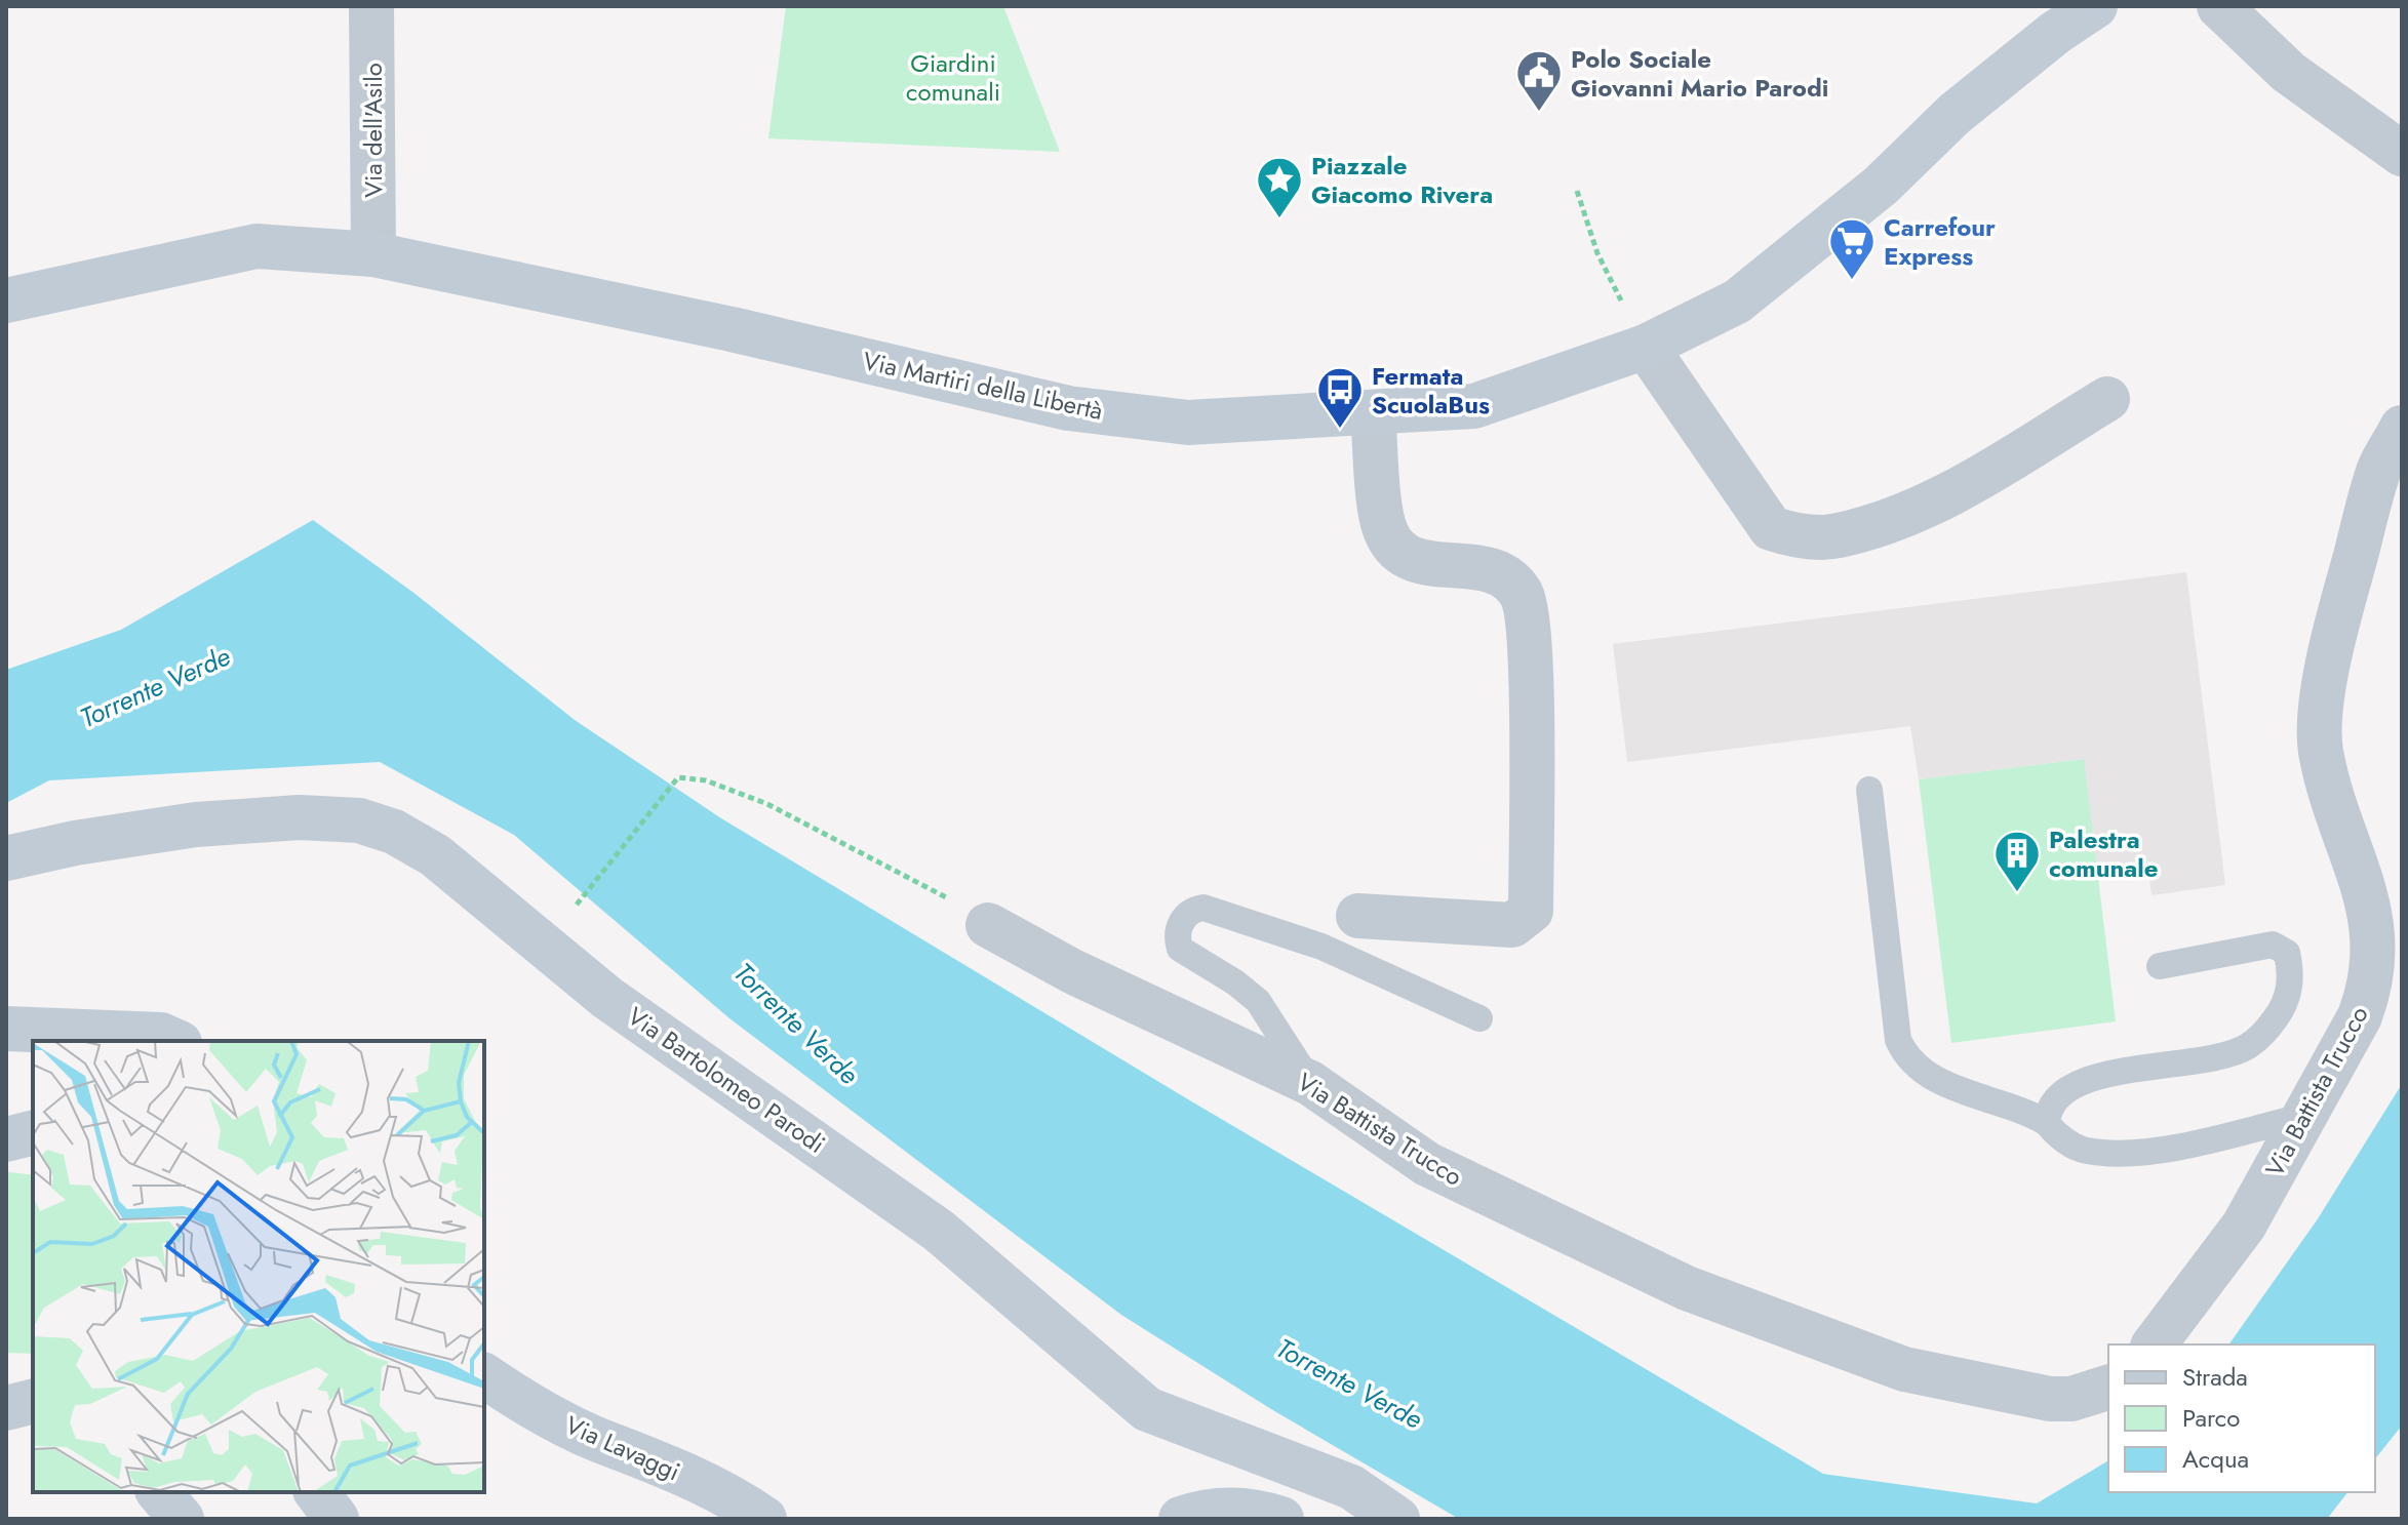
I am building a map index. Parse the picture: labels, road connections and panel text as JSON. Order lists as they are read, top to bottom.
{
  "streets": {
    "street": [
      "Via dell'Asilo",
      "Via Martiri della Libertà",
      "Via Bartolomeo Parodi",
      "Via Battista Trucco",
      "Via Lavaggi"
    ]
  },
  "crossings": [
    ["Via dell'Asilo", "Via Martiri della Libertà"]
  ],
  "water": ["Torrente Verde"],
  "parks": ["Giardini comunali"],
  "places": {
    "public building": ["Polo Sociale Giovanni Mario Parodi"],
    "place": ["Piazzale Giacomo Rivera"],
    "supermarket": ["Carrefour Express"],
    "bus stop": ["Fermata ScuolaBus"],
    "building": ["Palestra comunale"]
  },
  "legend": ["Strada", "Parco", "Acqua"]
}
